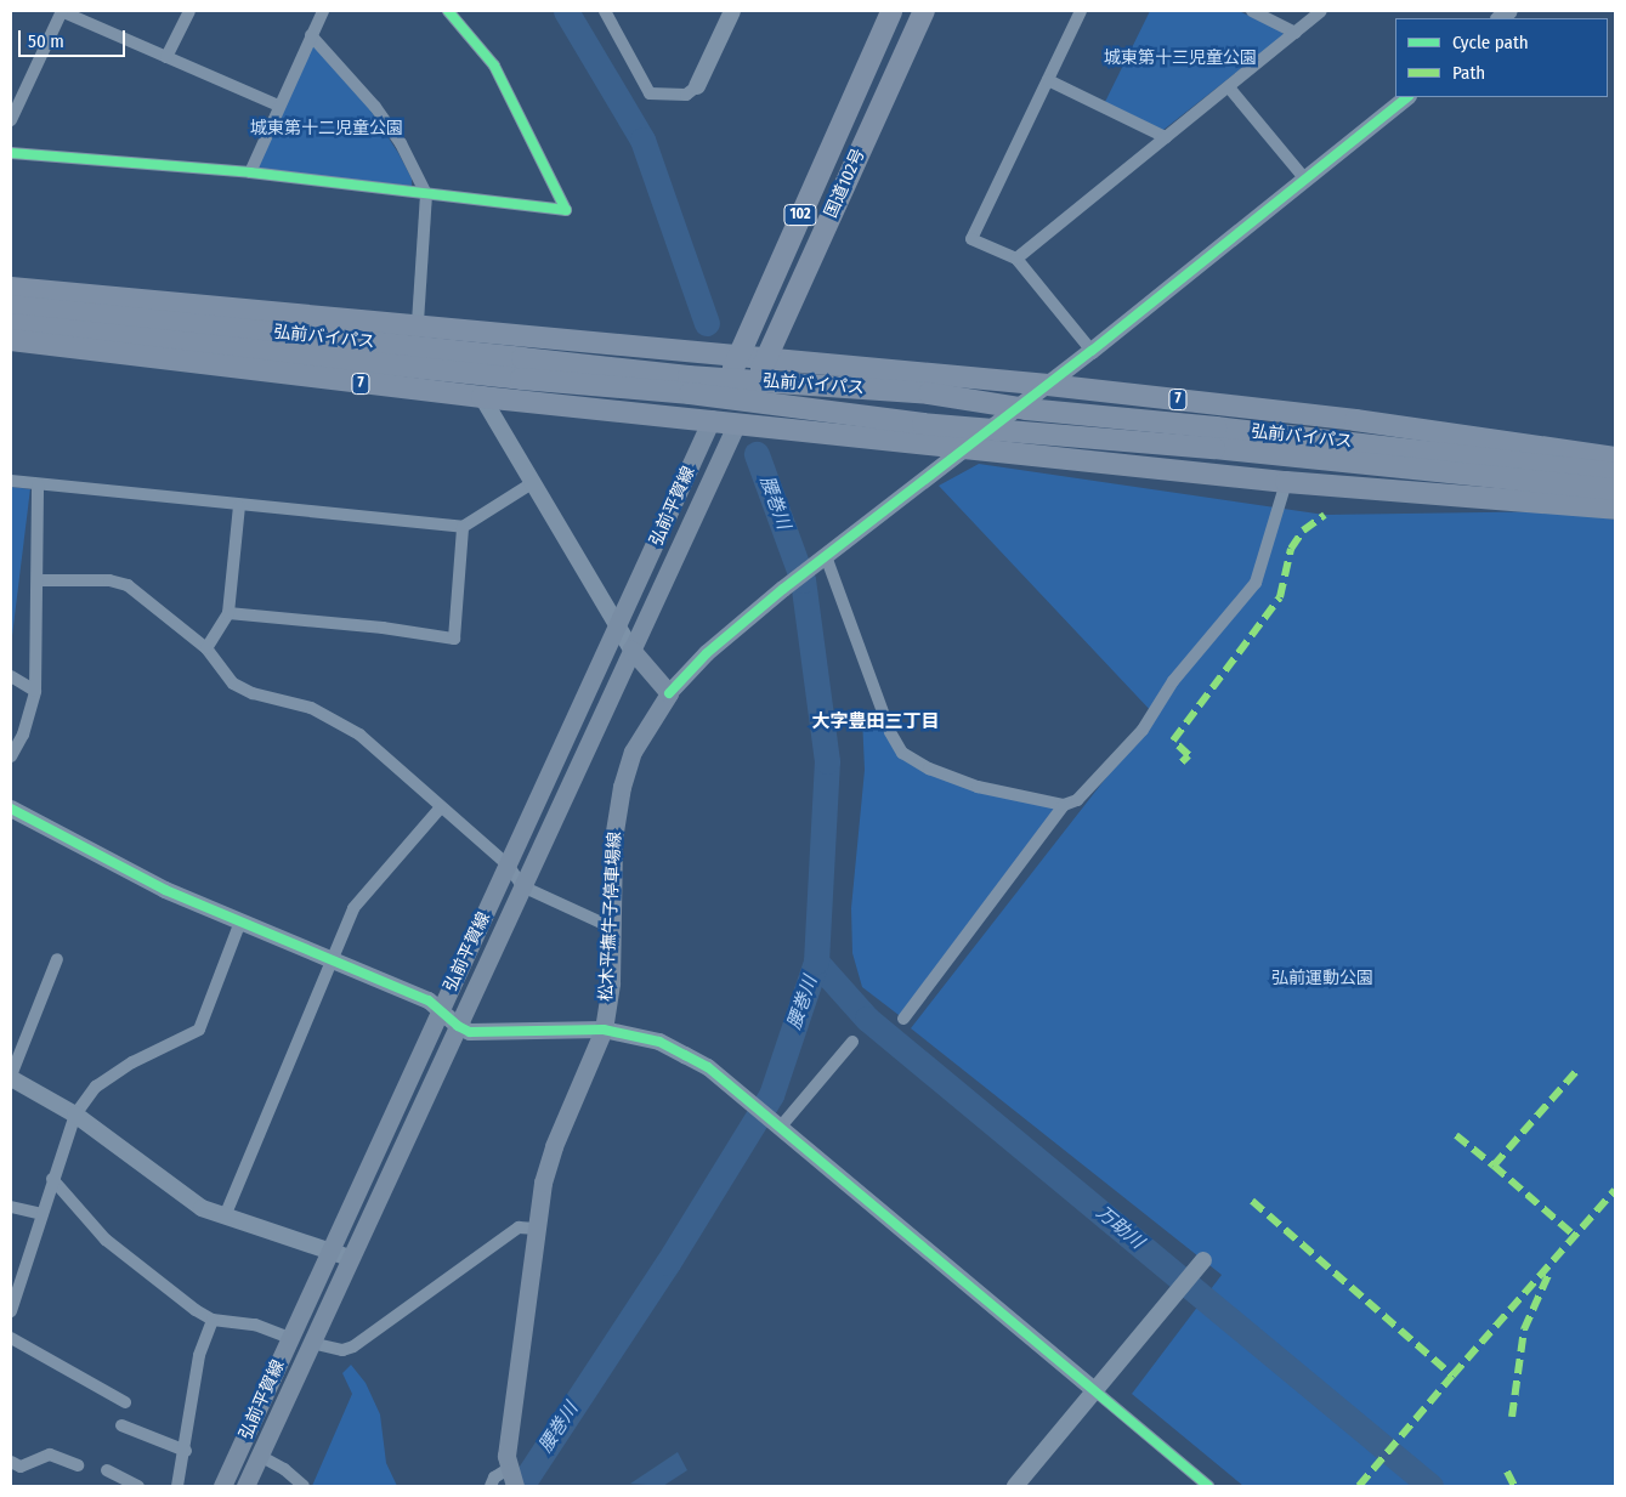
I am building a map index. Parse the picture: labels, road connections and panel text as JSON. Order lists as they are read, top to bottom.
{
  "streets": {
    "highway": [
      "国道102号",
      "102",
      "弘前バイパス",
      "7"
    ],
    "main road": ["弘前平賀線", "松木平撫牛子停車場線"]
  },
  "crossings": [
    ["国道102号", "7"],
    ["国道102号", "弘前平賀線"],
    ["7", "弘前平賀線"]
  ],
  "districts": ["大字豊田三丁目"],
  "water": ["腰巻川", "万助川"],
  "parks": ["城東第十三児童公園", "城東第十二児童公園", "弘前運動公園"],
  "legend": ["Cycle path", "Path"],
  "scale_bar": "50 m"
}
